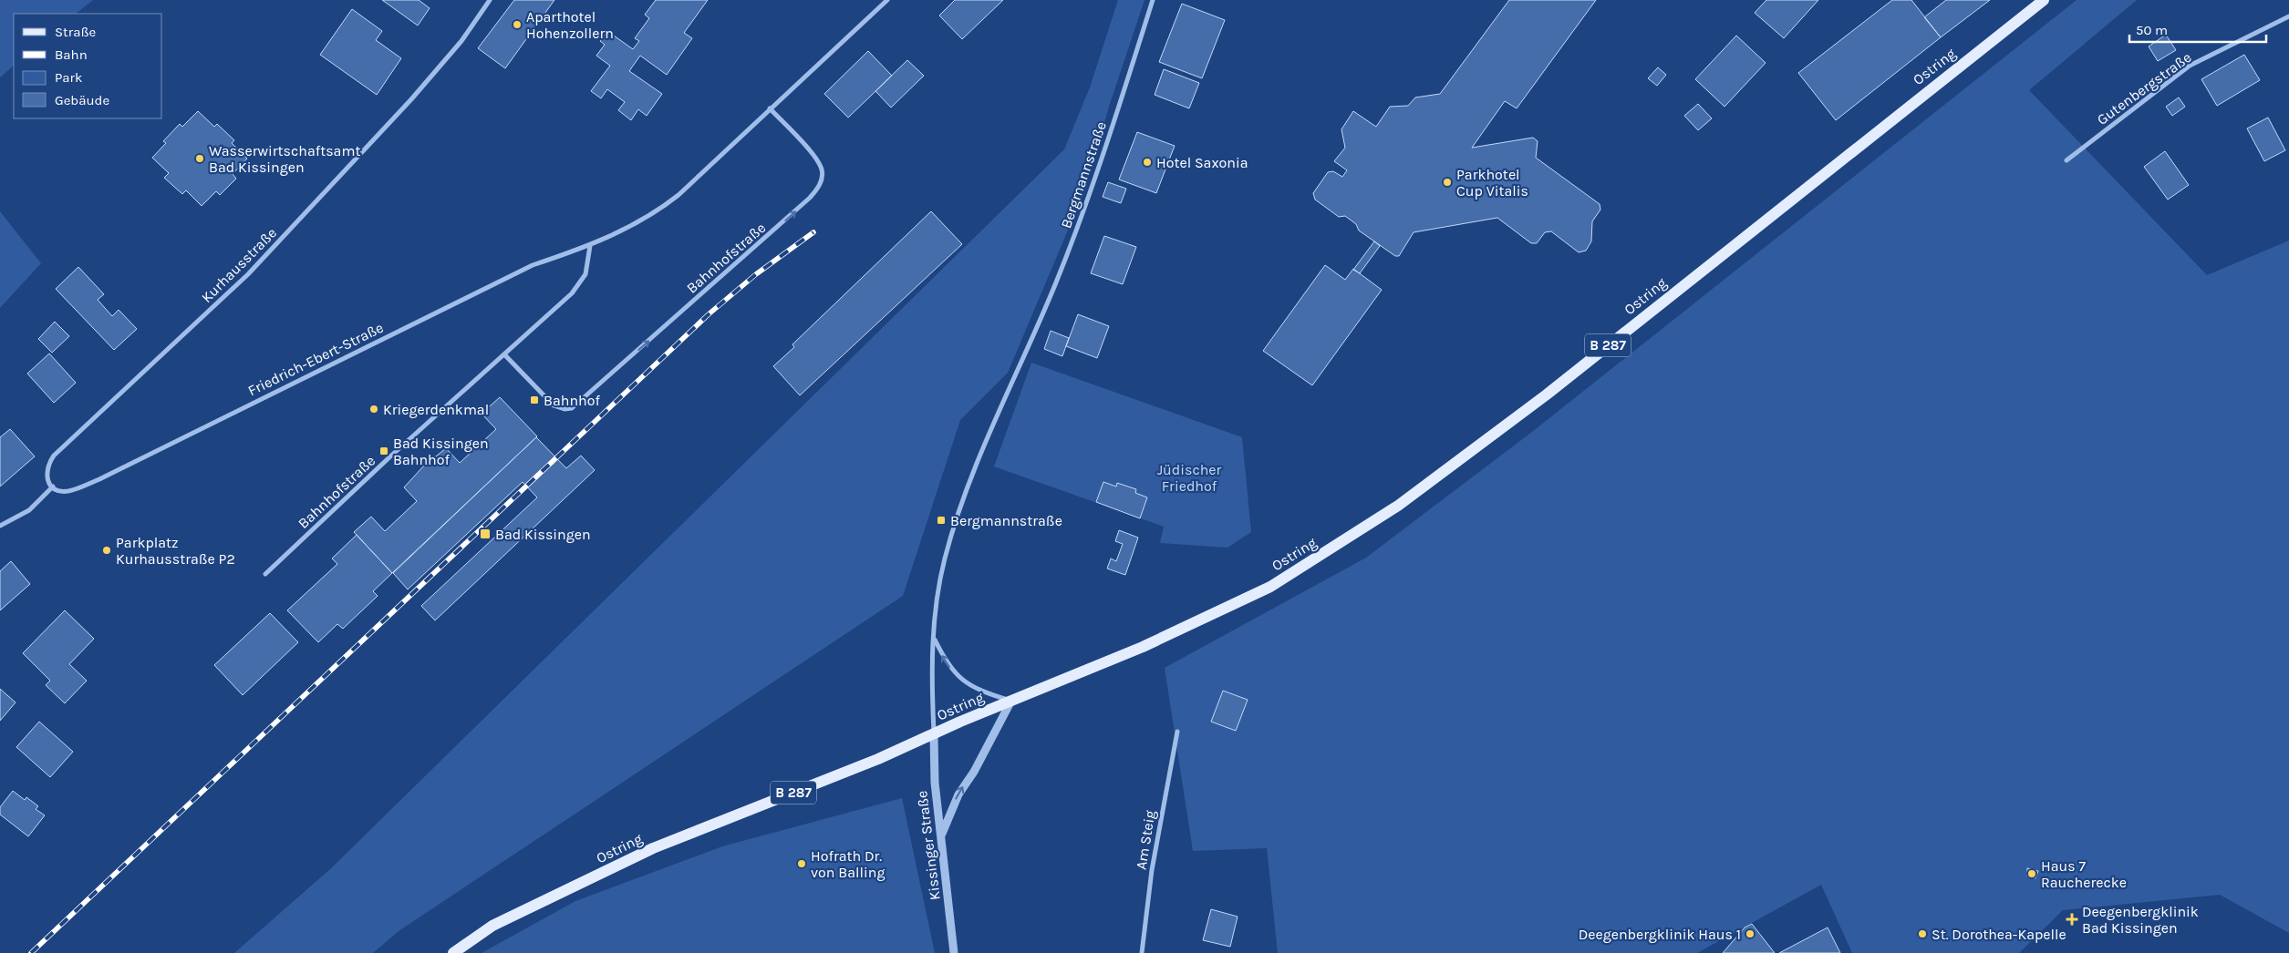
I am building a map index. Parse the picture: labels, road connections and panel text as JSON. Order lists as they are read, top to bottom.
{
  "streets": {
    "main road": ["Ostring", "B 287"],
    "street": [
      "Gutenbergstraße",
      "Bergmannstraße",
      "Bahnhofstraße",
      "Kurhausstraße",
      "Friedrich-Ebert-Straße",
      "Am Steig",
      "Kissinger Straße"
    ]
  },
  "crossings": [
    ["Ostring", "Bergmannstraße"],
    ["Ostring", "Kissinger Straße"],
    ["Bergmannstraße", "Kissinger Straße"],
    ["Bahnhofstraße", "Friedrich-Ebert-Straße"],
    ["Kurhausstraße", "Friedrich-Ebert-Straße"]
  ],
  "parks": ["Jüdischer Friedhof"],
  "places": {
    "other": [
      "Aparthotel Hohenzollern",
      "Wasserwirtschaftsamt Bad Kissingen",
      "Hotel Saxonia",
      "Parkhotel Cup Vitalis",
      "Kriegerdenkmal",
      "Parkplatz Kurhausstraße P2",
      "Hofrath Dr. von Balling",
      "Haus 7 Raucherecke",
      "Deegenbergklinik Haus 1",
      "St. Dorothea-Kapelle"
    ],
    "transit": [
      "Bahnhof",
      "Bad Kissingen Bahnhof",
      "Bergmannstraße",
      "Bad Kissingen"
    ],
    "health": ["Deegenbergklinik Bad Kissingen"]
  },
  "legend": [
    "Straße",
    "Bahn",
    "Park",
    "Gebäude"
  ],
  "scale_bar": "50 m"
}
